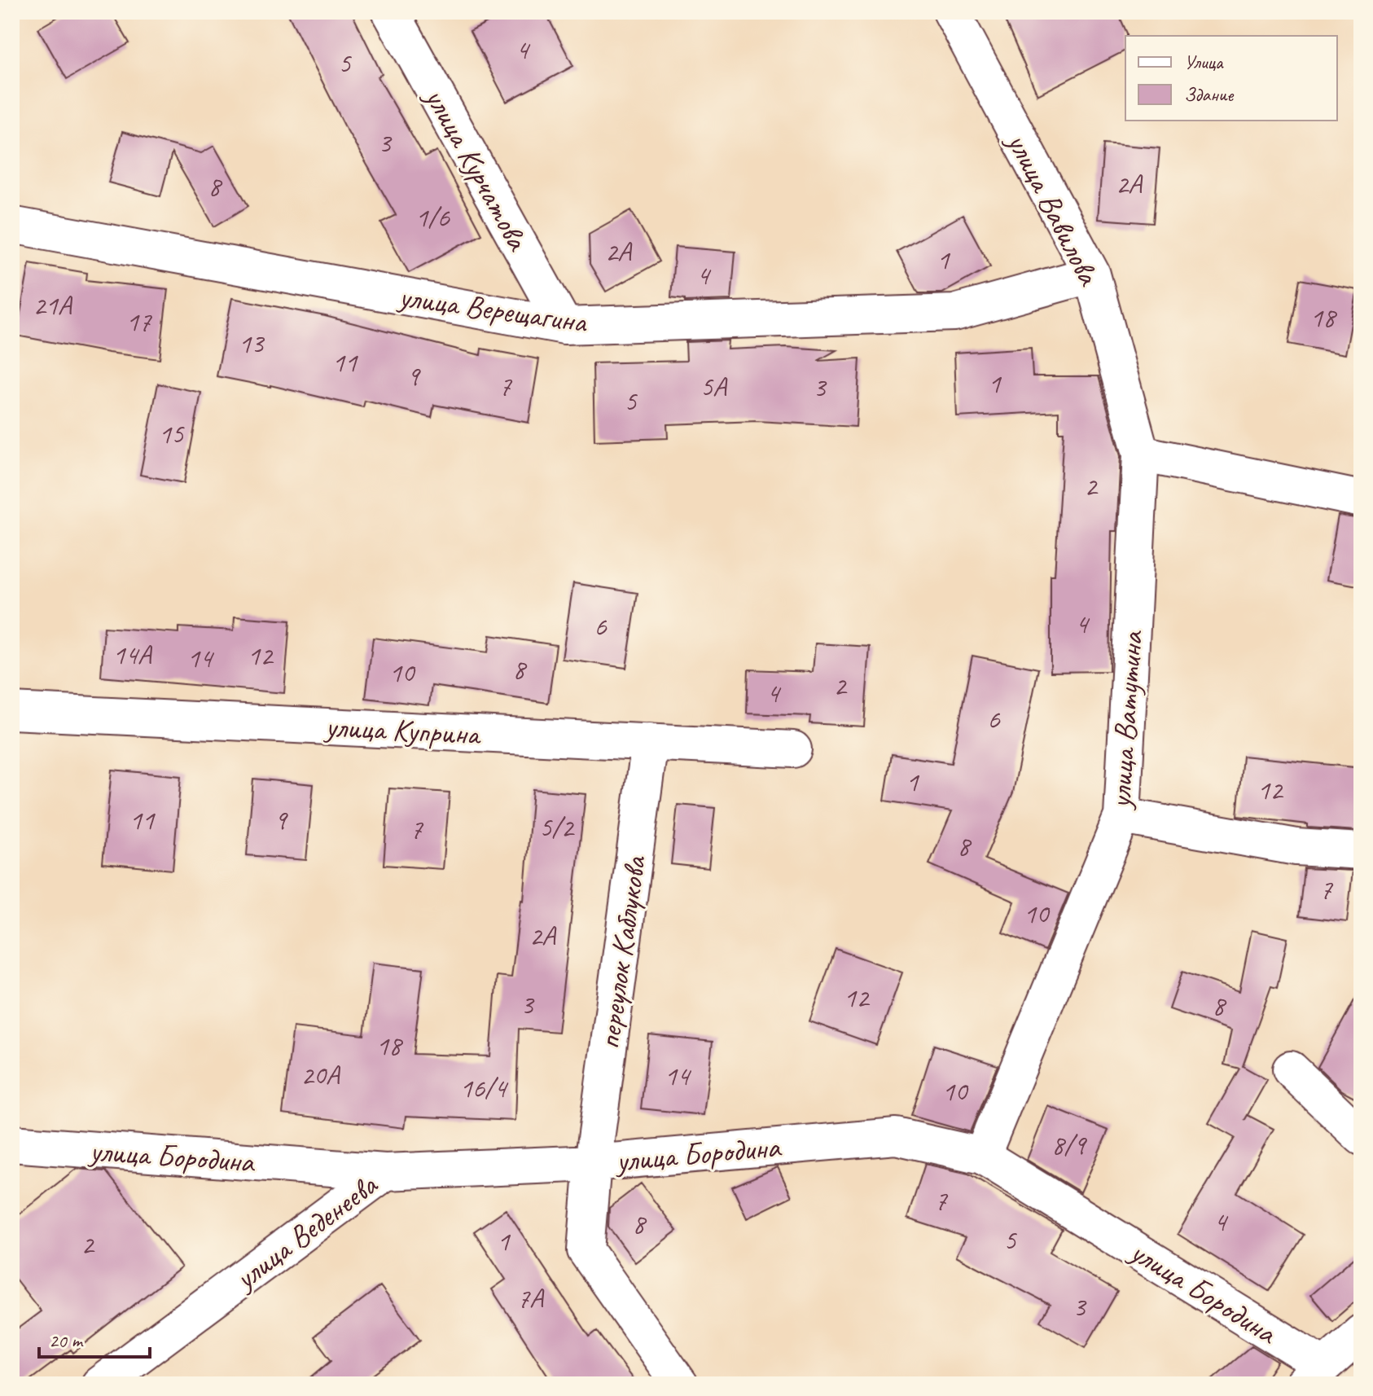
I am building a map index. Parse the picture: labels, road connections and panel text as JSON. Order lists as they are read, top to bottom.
{
  "streets": {
    "street": [
      "улица Курчатова",
      "улица Вавилова",
      "улица Верещагина",
      "улица Ватутина",
      "улица Куприна",
      "переулок Каблукова",
      "улица Бородина",
      "улица Веденеева"
    ]
  },
  "crossings": [
    ["улица Курчатова", "улица Верещагина"],
    ["улица Вавилова", "улица Верещагина"],
    ["улица Вавилова", "улица Ватутина"],
    ["улица Ватутина", "улица Бородина"],
    ["улица Куприна", "переулок Каблукова"],
    ["переулок Каблукова", "улица Бородина"],
    ["улица Бородина", "улица Веденеева"]
  ],
  "house_numbers": [
    "4",
    "5",
    "3",
    "2А",
    "8",
    "1/6",
    "2А",
    "1",
    "4",
    "21А",
    "18",
    "17",
    "13",
    "11",
    "9",
    "1",
    "7",
    "5А",
    "3",
    "5",
    "15",
    "2",
    "4",
    "6",
    "14А",
    "12",
    "14",
    "8",
    "10",
    "2",
    "4",
    "6",
    "1",
    "12",
    "11",
    "9",
    "5/2",
    "7",
    "8",
    "7",
    "10",
    "2А",
    "12",
    "3",
    "8",
    "18",
    "20А",
    "14",
    "16/4",
    "10",
    "8/9",
    "7",
    "4",
    "8",
    "5",
    "1",
    "2",
    "7А",
    "3"
  ],
  "legend": ["Улица", "Здание"],
  "scale_bar": "20 m"
}
